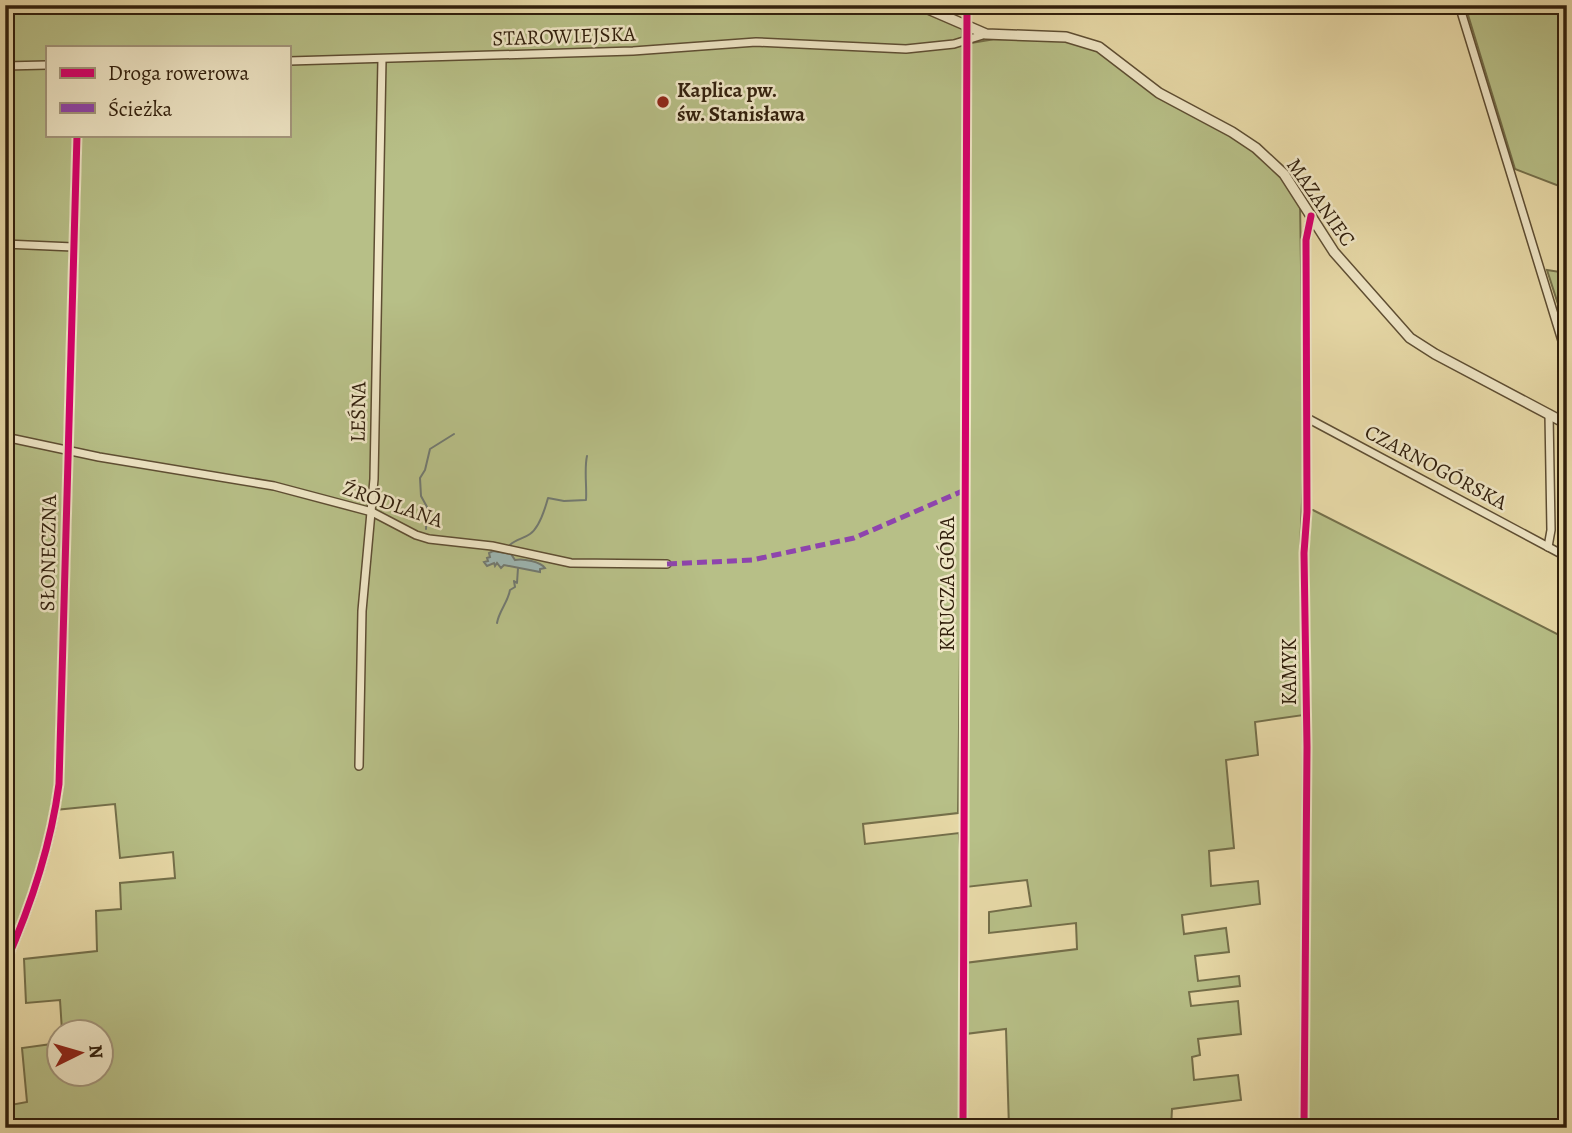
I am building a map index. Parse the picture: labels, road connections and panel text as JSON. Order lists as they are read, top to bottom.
{
  "streets": {
    "street": [
      "STAROWIEJSKA",
      "MAZANIEC",
      "LEŚNA",
      "CZARNOGÓRSKA",
      "ŹRÓDLANA",
      "SŁONECZNA",
      "KRUCZA GÓRA",
      "KAMYK"
    ]
  },
  "crossings": [
    ["STAROWIEJSKA", "MAZANIEC"],
    ["STAROWIEJSKA", "LEŚNA"],
    ["STAROWIEJSKA", "KRUCZA GÓRA"],
    ["MAZANIEC", "KRUCZA GÓRA"],
    ["MAZANIEC", "KAMYK"],
    ["LEŚNA", "ŹRÓDLANA"],
    ["CZARNOGÓRSKA", "KAMYK"],
    ["ŹRÓDLANA", "SŁONECZNA"]
  ],
  "places": ["Kaplica pw. św. Stanisława"],
  "legend": ["Droga rowerowa", "Ścieżka"],
  "north": "right"
}
